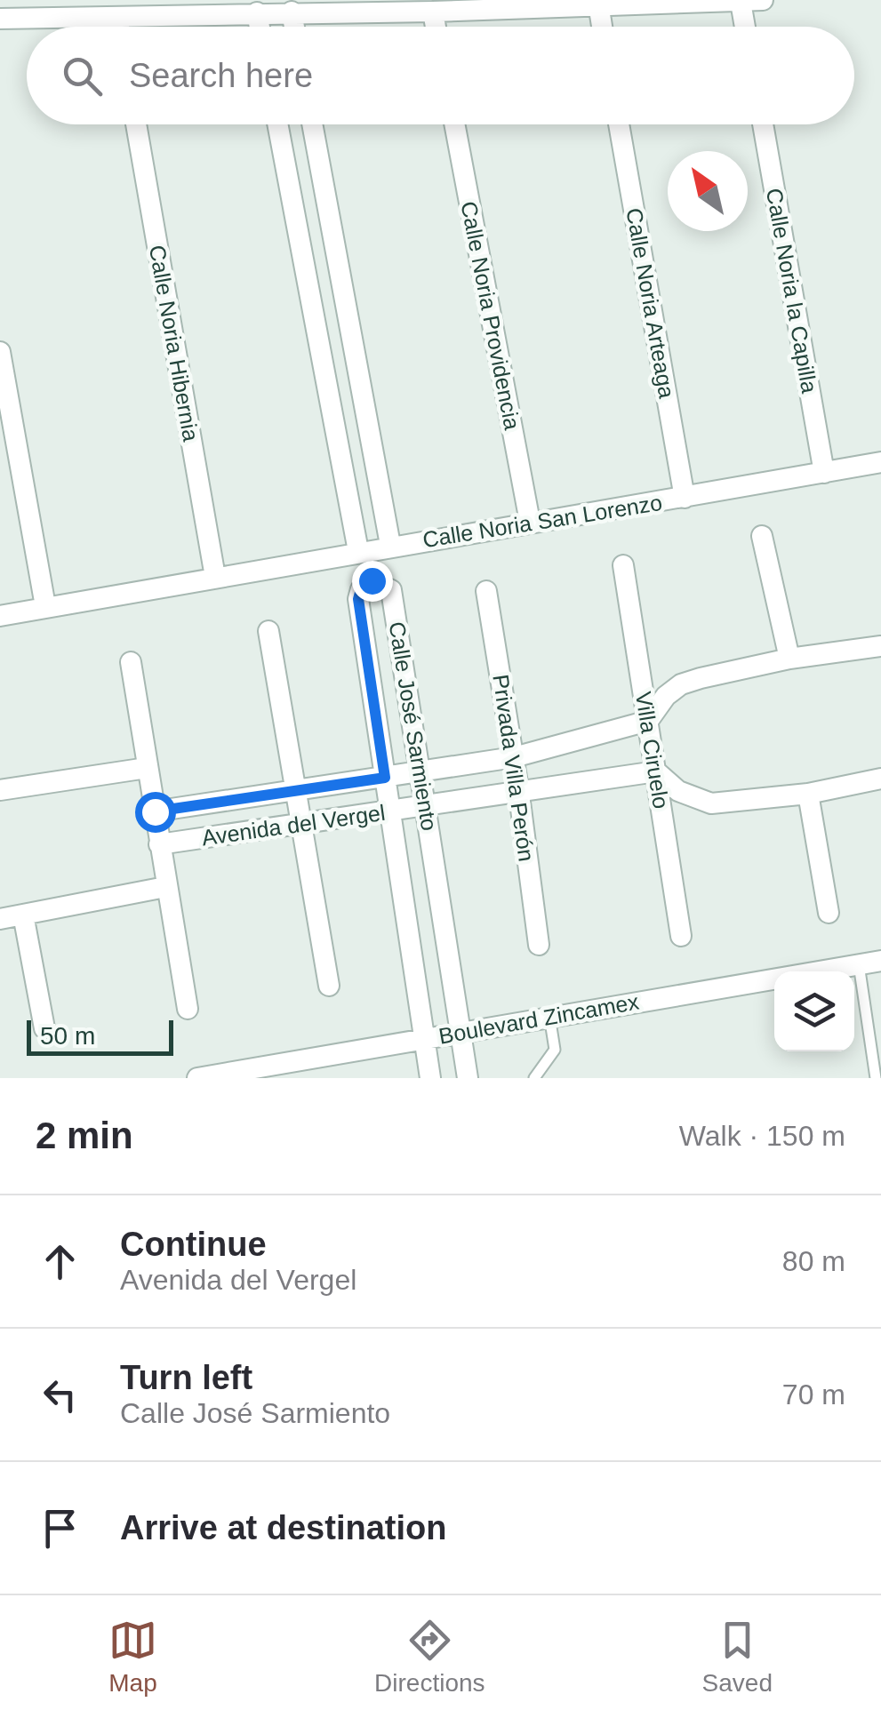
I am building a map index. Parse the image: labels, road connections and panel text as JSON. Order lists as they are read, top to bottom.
{
  "streets": {
    "street": [
      "Calle Noria la Capilla",
      "Calle Noria Arteaga",
      "Calle Noria Providencia",
      "Calle Noria Hibernia",
      "Calle Noria San Lorenzo",
      "Calle José Sarmiento",
      "Villa Ciruelo",
      "Privada Villa Perón",
      "Avenida del Vergel",
      "Boulevard Zincamex"
    ]
  },
  "crossings": [
    ["Calle Noria la Capilla", "Calle Noria San Lorenzo"],
    ["Calle Noria Arteaga", "Calle Noria San Lorenzo"],
    ["Calle Noria Providencia", "Calle Noria San Lorenzo"],
    ["Calle Noria Hibernia", "Calle Noria San Lorenzo"],
    ["Calle José Sarmiento", "Avenida del Vergel"],
    ["Calle José Sarmiento", "Boulevard Zincamex"],
    ["Villa Ciruelo", "Avenida del Vergel"],
    ["Privada Villa Perón", "Avenida del Vergel"]
  ],
  "scale_bar": "50 m",
  "north": "top left",
  "page": {
    "search": "Search here",
    "scale": "50 m",
    "heading": ["2 min", "Walk · 150 m"],
    "list": [
      ["Continue", "Avenida del Vergel", "80 m"],
      ["Turn left", "Calle José Sarmiento", "70 m"],
      "Arrive at destination"
    ],
    "nav": ["Map", "Directions", "Saved"]
  }
}
